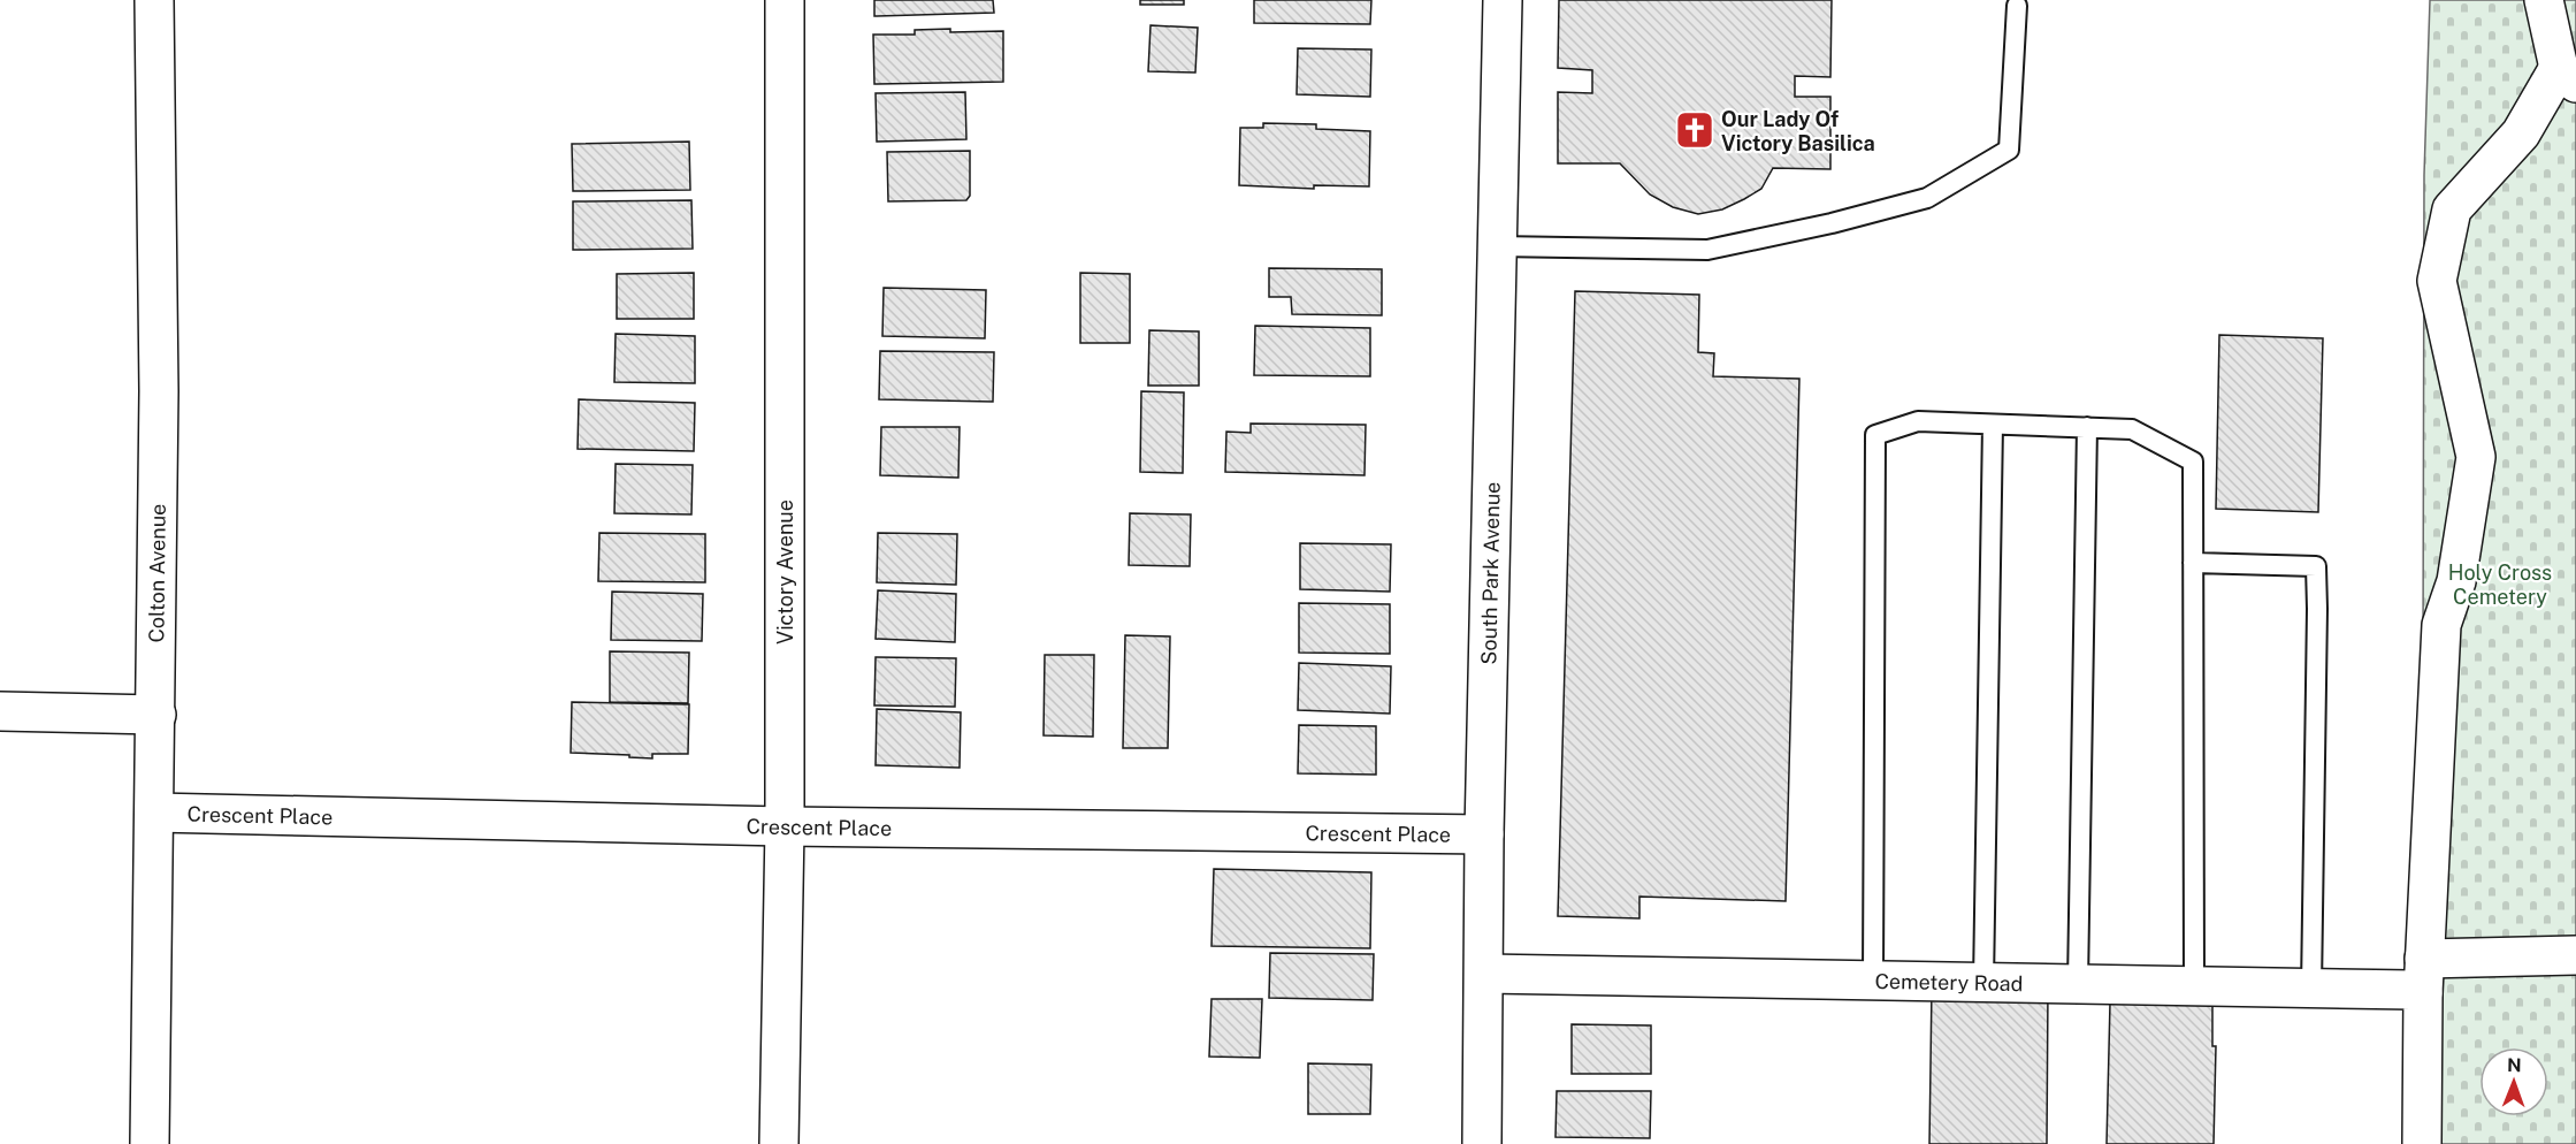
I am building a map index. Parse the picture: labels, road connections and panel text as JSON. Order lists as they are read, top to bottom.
{
  "streets": {
    "street": [
      "Colton Avenue",
      "Victory Avenue",
      "South Park Avenue",
      "Crescent Place",
      "Cemetery Road"
    ]
  },
  "crossings": [
    ["Colton Avenue", "Crescent Place"],
    ["Victory Avenue", "Crescent Place"],
    ["South Park Avenue", "Crescent Place"],
    ["South Park Avenue", "Cemetery Road"]
  ],
  "parks": ["Holy Cross Cemetery"],
  "places": {
    "church": ["Our Lady Of Victory Basilica"]
  },
  "north": "top"
}
